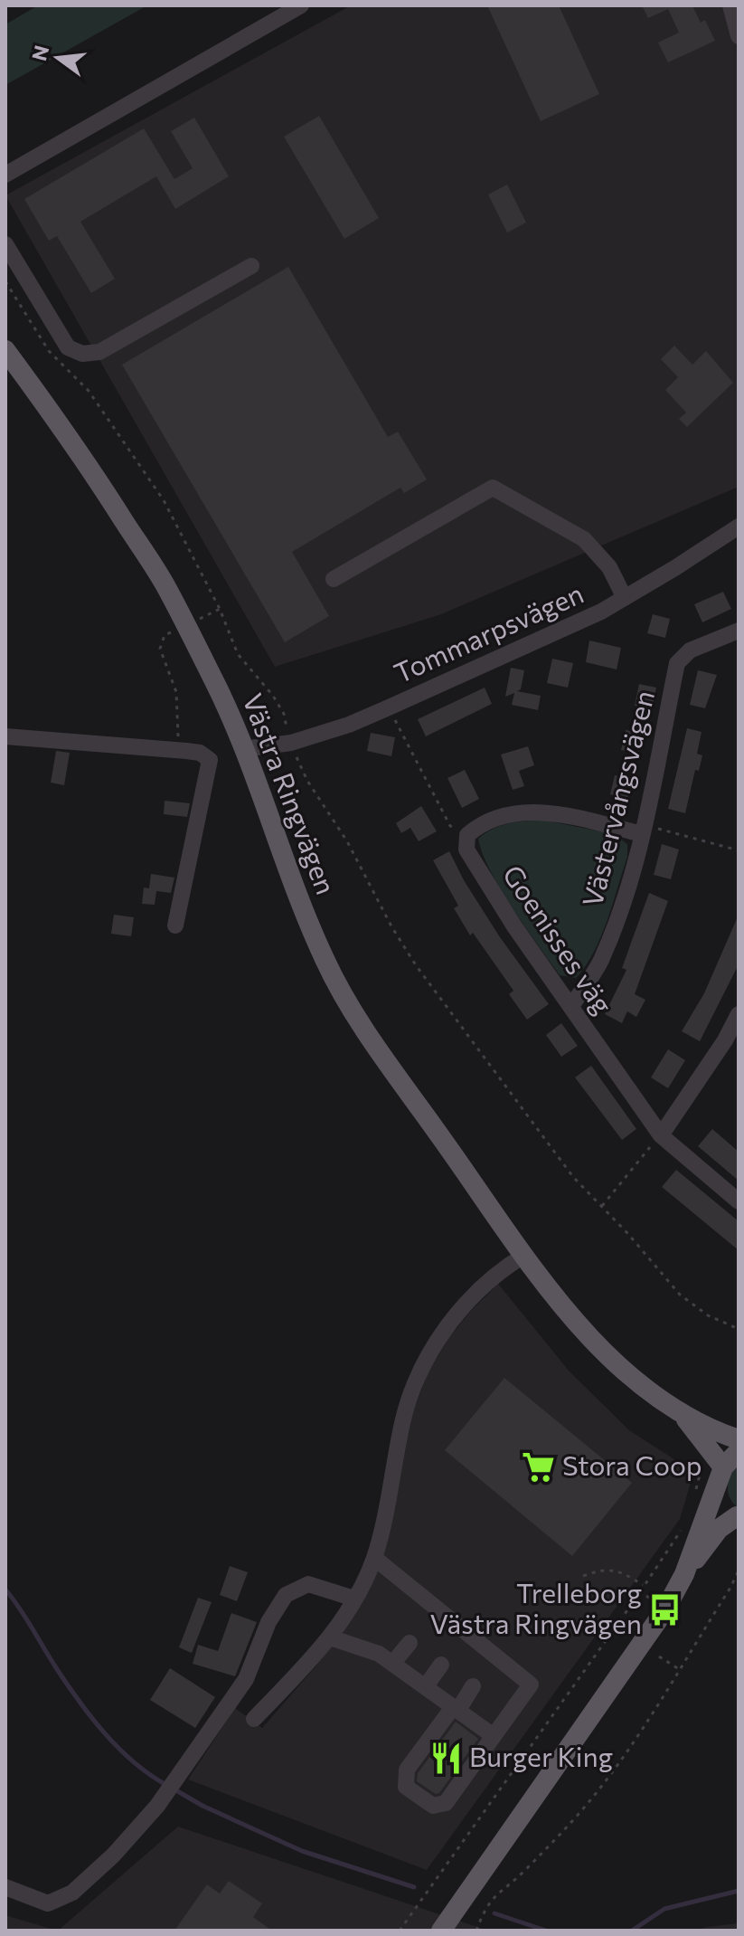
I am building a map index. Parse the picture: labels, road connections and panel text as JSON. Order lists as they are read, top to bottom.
{
  "streets": {
    "main road": ["Västra Ringvägen"],
    "street": ["Tommarpsvägen", "Västervångsvägen", "Goenisses väg"]
  },
  "crossings": [
    ["Tommarpsvägen", "Västra Ringvägen"],
    ["Västervångsvägen", "Goenisses väg"]
  ],
  "places": {
    "supermarket": ["Stora Coop"],
    "bus stop": ["Trelleborg Västra Ringvägen"],
    "restaurant": ["Burger King"]
  },
  "north": "left"
}
